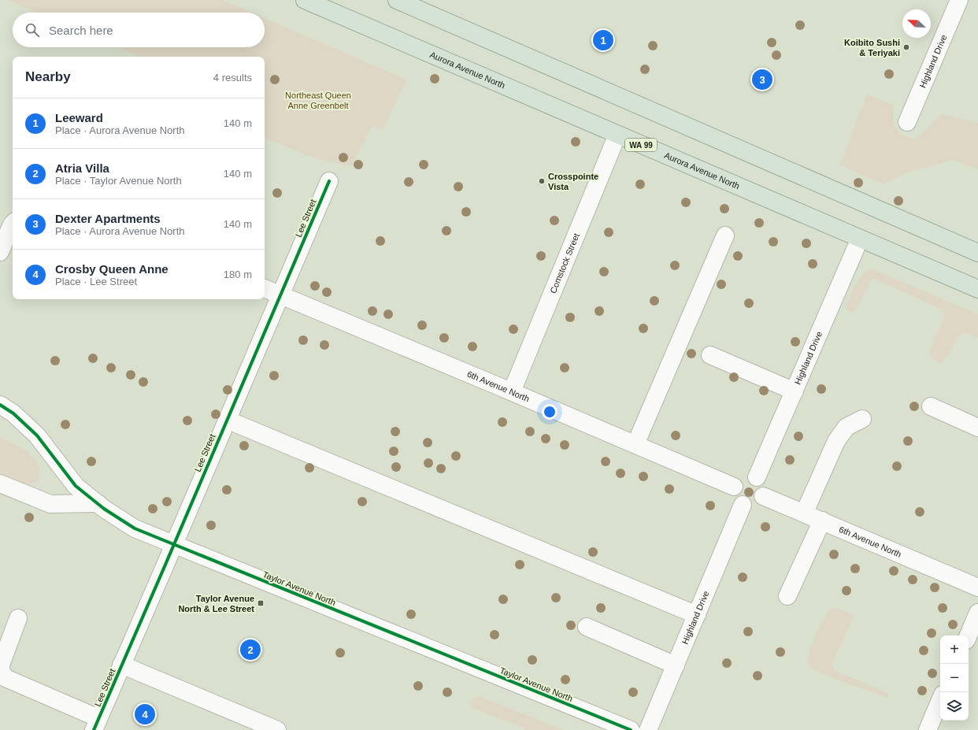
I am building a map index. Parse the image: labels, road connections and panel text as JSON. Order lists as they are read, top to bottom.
{
  "streets": {
    "highway": ["Aurora Avenue North", "WA 99"],
    "street": [
      "Highland Drive",
      "Lee Street",
      "Comstock Street",
      "6th Avenue North",
      "Taylor Avenue North"
    ]
  },
  "crossings": [
    ["Highland Drive", "Aurora Avenue North"],
    ["Highland Drive", "6th Avenue North"],
    ["Aurora Avenue North", "Comstock Street"],
    ["Lee Street", "6th Avenue North"],
    ["Lee Street", "Taylor Avenue North"],
    ["Comstock Street", "6th Avenue North"]
  ],
  "parks": ["Northeast Queen Anne Greenbelt"],
  "places": {
    "other": ["Koibito Sushi & Teriyaki", "Crosspointe Vista"],
    "transit": ["Taylor Avenue North & Lee Street"]
  },
  "north": "top left",
  "page": {
    "search": "Search here",
    "pins": [
      "1",
      "3",
      "2",
      "4"
    ],
    "heading": ["Nearby", "4 results"],
    "list": [
      {
        "mark": "1",
        "name": "Leeward",
        "note": "Place · Aurora Avenue North",
        "value": "140 m"
      },
      {
        "mark": "2",
        "name": "Atria Villa",
        "note": "Place · Taylor Avenue North",
        "value": "140 m"
      },
      {
        "mark": "3",
        "name": "Dexter Apartments",
        "note": "Place · Aurora Avenue North",
        "value": "140 m"
      },
      {
        "mark": "4",
        "name": "Crosby Queen Anne",
        "note": "Place · Lee Street",
        "value": "180 m"
      }
    ],
    "map_buttons": ["+", "−"]
  }
}
